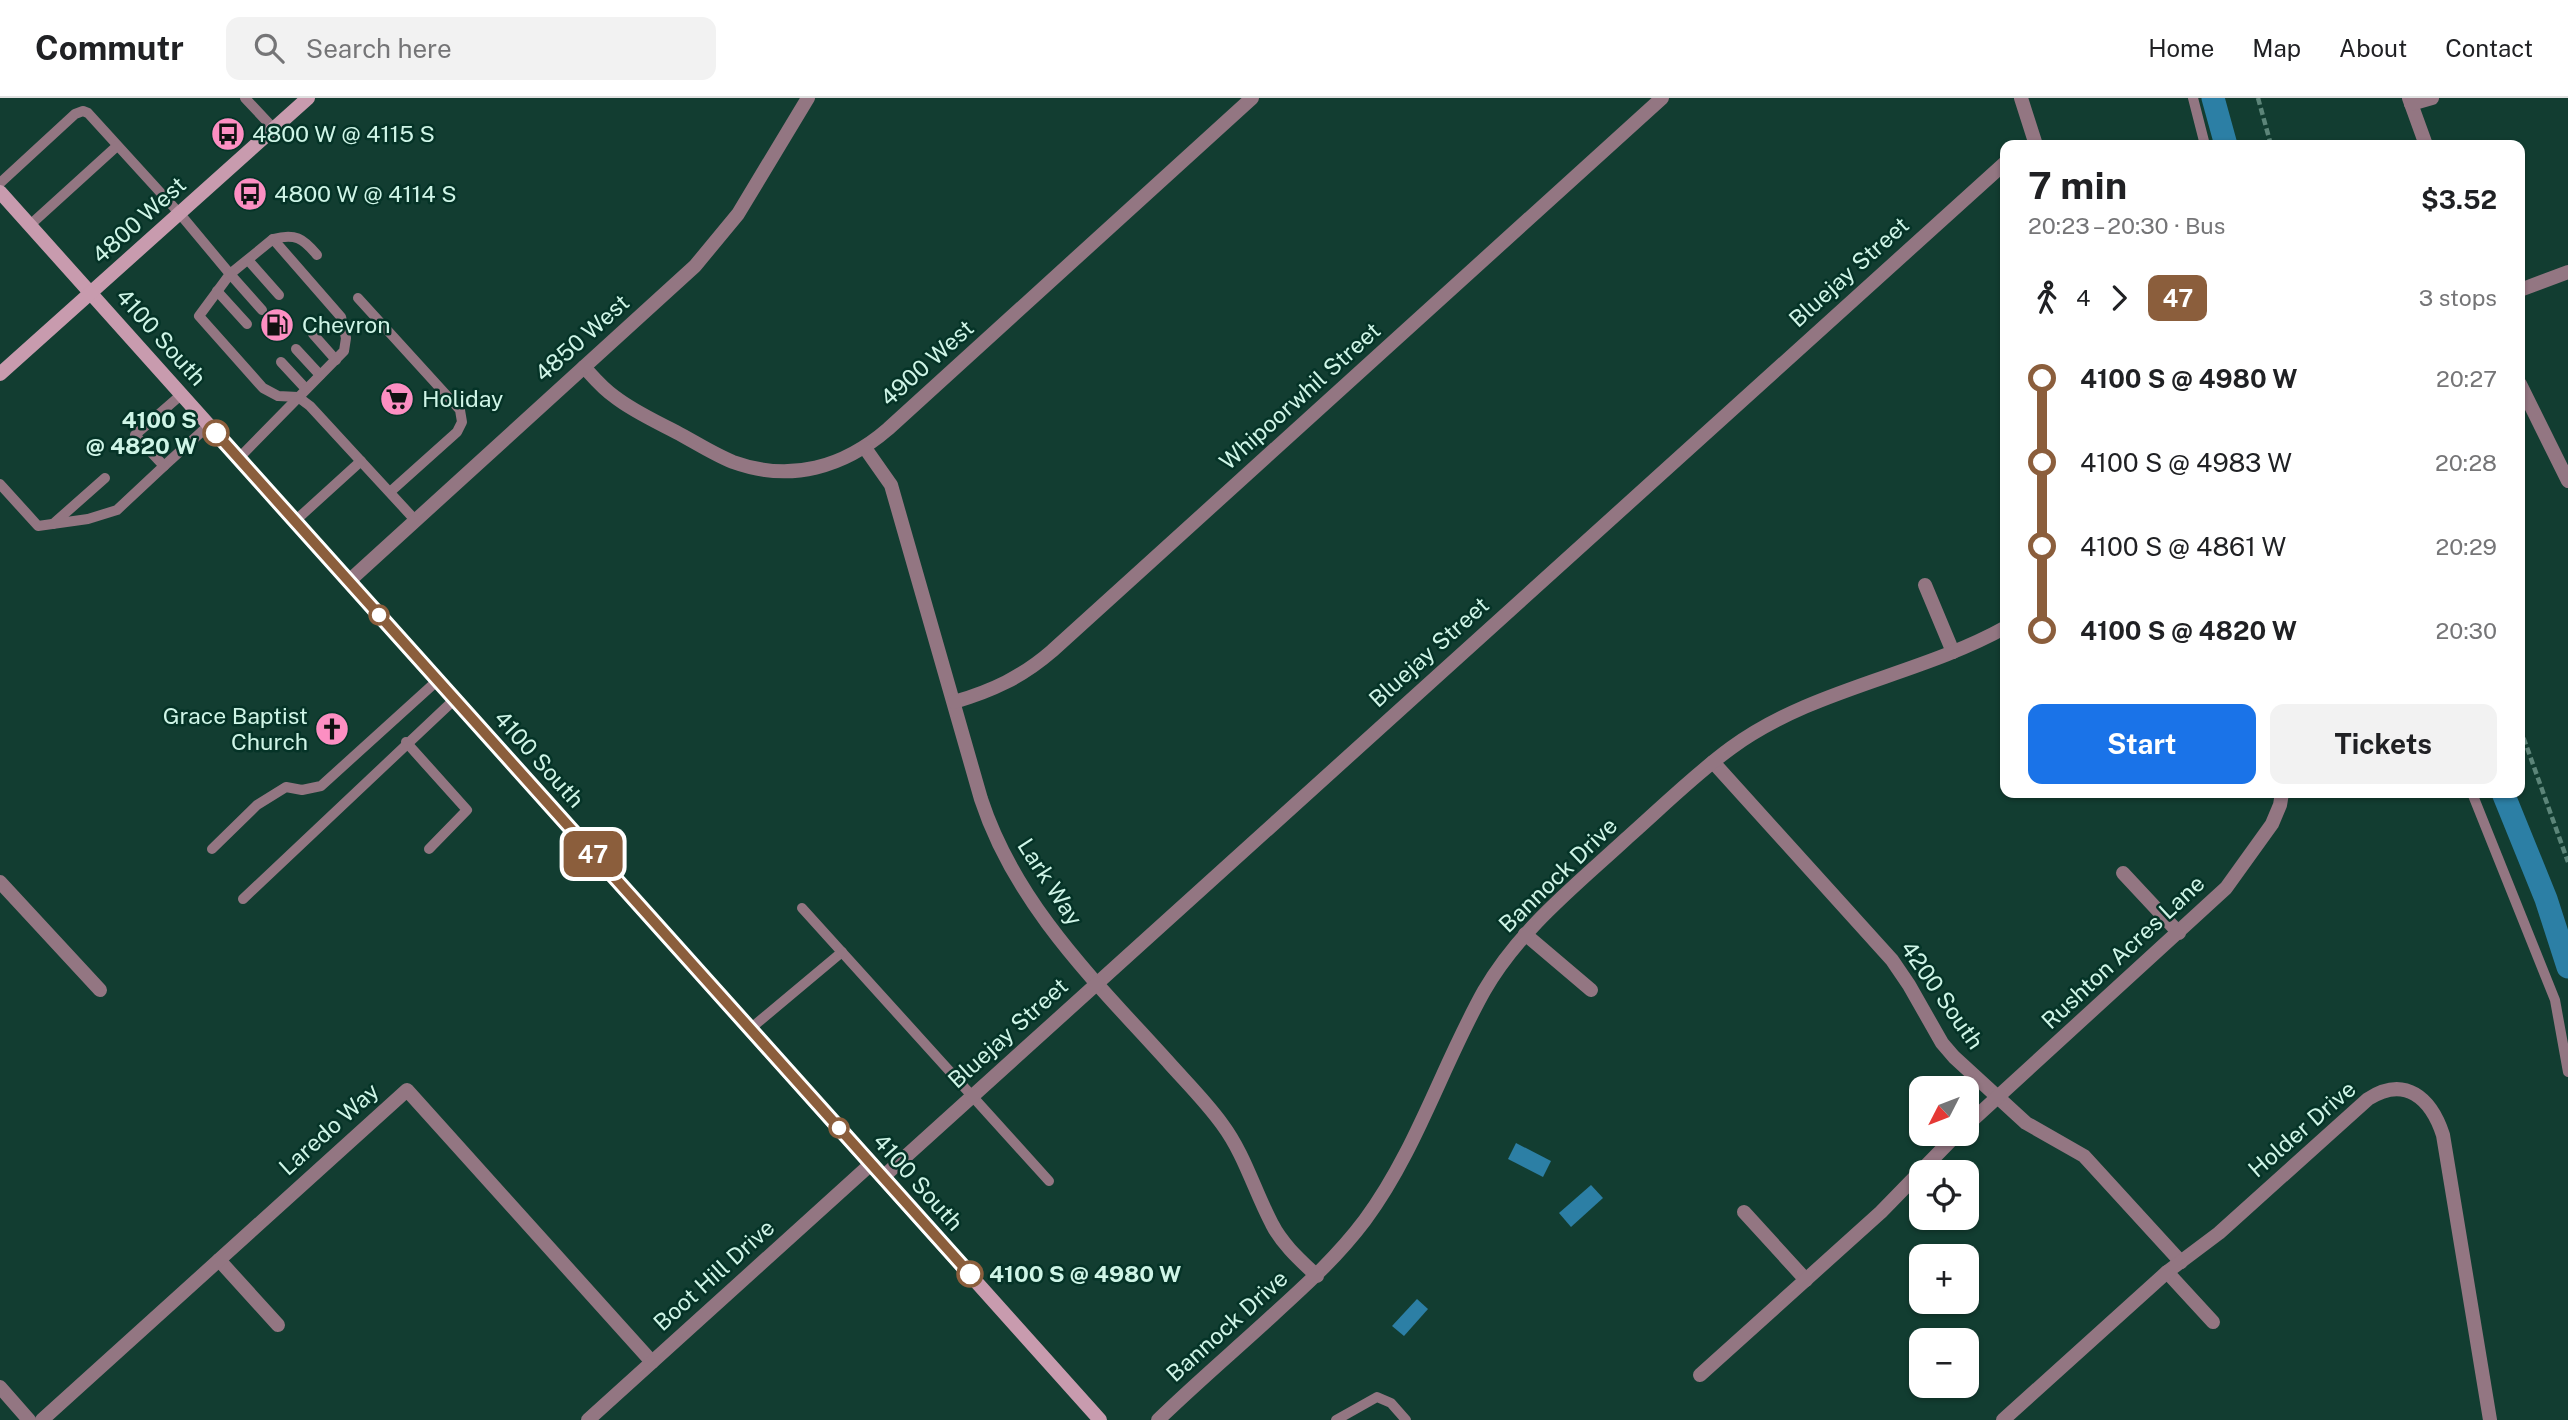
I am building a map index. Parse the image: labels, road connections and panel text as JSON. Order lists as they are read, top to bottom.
{
  "streets": {
    "main road": ["4800 West", "4100 South"],
    "street": [
      "Bluejay Street",
      "4850 West",
      "4900 West",
      "Whipoorwhil Street",
      "Bannock Drive",
      "Lark Way",
      "Rushton Acres Lane",
      "4200 South",
      "Laredo Way",
      "Holder Drive",
      "Boot Hill Drive"
    ]
  },
  "crossings": [
    ["4800 West", "4100 South"],
    ["Bluejay Street", "4100 South"],
    ["Bluejay Street", "Lark Way"],
    ["4100 South", "4850 West"],
    ["4100 South", "Boot Hill Drive"],
    ["4850 West", "4900 West"],
    ["4900 West", "Lark Way"],
    ["Whipoorwhil Street", "Lark Way"],
    ["Bannock Drive", "Lark Way"],
    ["Bannock Drive", "4200 South"],
    ["Rushton Acres Lane", "4200 South"],
    ["4200 South", "Holder Drive"],
    ["Laredo Way", "Boot Hill Drive"]
  ],
  "places": {
    "bus stop": ["4800 W @ 4115 S", "4800 W @ 4114 S"],
    "fuel station": ["Chevron"],
    "supermarket": ["Holiday"],
    "other": ["4100 S @ 4820 W", "4100 S @ 4980 W"],
    "church": ["Grace Baptist Church"]
  },
  "lines": ["bus line 47"],
  "north": "bottom left",
  "page": {
    "header": "Commutr",
    "search": "Search here",
    "nav": [
      "Home",
      "Map",
      "About",
      "Contact"
    ],
    "on_map": "47",
    "heading": ["7 min", "20:23 – 20:30 · Bus", "$3.52"],
    "legs": ["4", "47", "3 stops"],
    "list": [
      {
        "name": "4100 S @ 4980 W",
        "value": "20:27"
      },
      {
        "name": "4100 S @ 4983 W",
        "value": "20:28"
      },
      {
        "name": "4100 S @ 4861 W",
        "value": "20:29"
      },
      {
        "name": "4100 S @ 4820 W",
        "value": "20:30"
      }
    ],
    "buttons": ["Start", "Tickets"],
    "map_buttons": ["+", "−"]
  }
}
